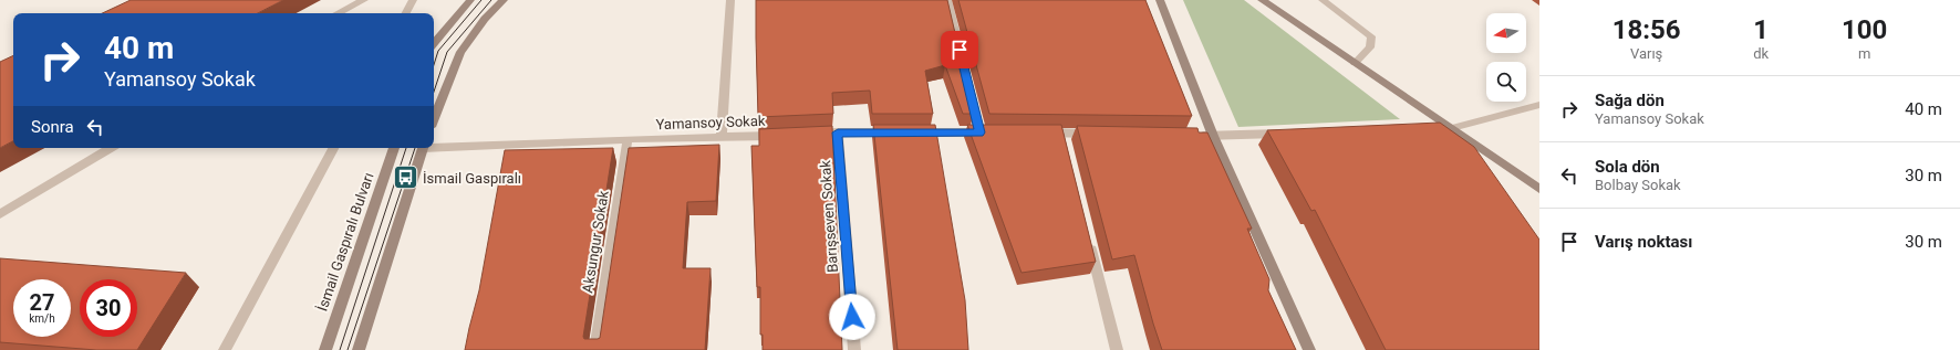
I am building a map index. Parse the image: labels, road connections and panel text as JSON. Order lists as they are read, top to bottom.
{
  "streets": {
    "main road": ["İsmail Gaspıralı Bulvarı"],
    "street": ["Yamansoy Sokak", "Barışseven Sokak", "Aksungur Sokak"]
  },
  "crossings": [
    ["Yamansoy Sokak", "Aksungur Sokak"]
  ],
  "places": {
    "bus stop": ["İsmail Gaspıralı"]
  },
  "north": "left",
  "page": {
    "eta": [
      "18:56",
      "Varış",
      "1",
      "dk",
      "100",
      "m"
    ],
    "turn": ["40 m", "Yamansoy Sokak"],
    "list": [
      {
        "name": "Sağa dön",
        "note": "Yamansoy Sokak",
        "value": "40 m"
      },
      {
        "name": "Sola dön",
        "note": "Bolbay Sokak",
        "value": "30 m"
      },
      {
        "name": "Varış noktası",
        "value": "30 m"
      }
    ],
    "then": "Sonra",
    "speed": "27 km/h",
    "limit": "30"
  }
}
